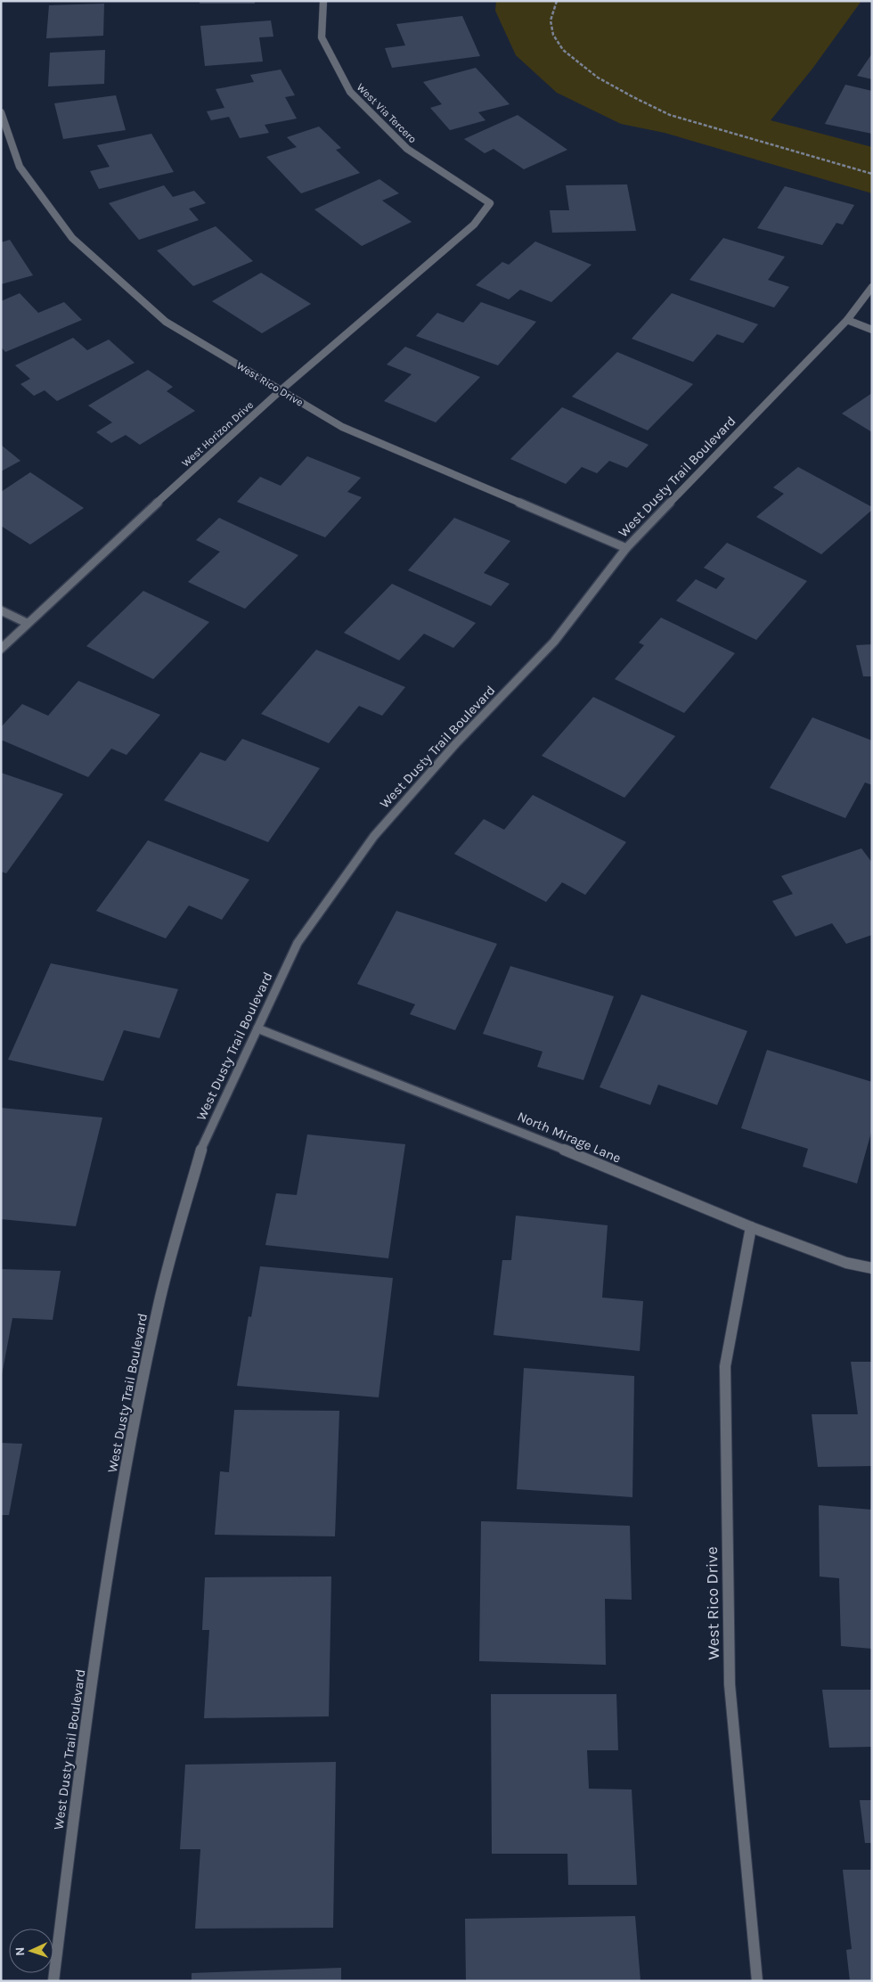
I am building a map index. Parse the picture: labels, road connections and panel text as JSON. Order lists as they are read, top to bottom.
{
  "streets": {
    "street": [
      "West Via Tercero",
      "West Rico Drive",
      "West Horizon Drive",
      "West Dusty Trail Boulevard",
      "North Mirage Lane"
    ]
  },
  "crossings": [
    ["West Via Tercero", "West Horizon Drive"],
    ["West Rico Drive", "West Horizon Drive"],
    ["West Rico Drive", "West Dusty Trail Boulevard"],
    ["West Rico Drive", "North Mirage Lane"],
    ["West Dusty Trail Boulevard", "North Mirage Lane"]
  ],
  "north": "left"
}
